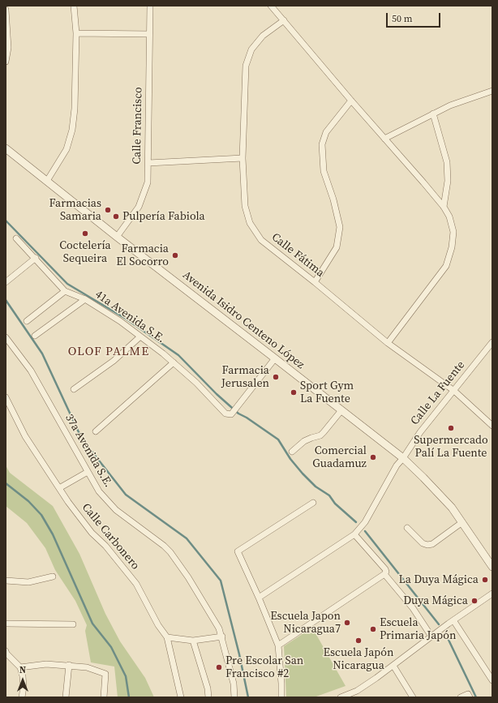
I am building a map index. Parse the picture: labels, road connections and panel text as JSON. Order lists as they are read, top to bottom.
{
  "streets": {
    "street": [
      "Calle Francisco",
      "Calle Fátima",
      "41a Avenida S.E.",
      "Avenida Isidro Centeno López",
      "Calle La Fuente",
      "37a Avenida S.E.",
      "Calle Carbonero"
    ]
  },
  "crossings": [
    ["Calle Francisco", "Avenida Isidro Centeno López"],
    ["Calle Fátima", "Calle La Fuente"],
    ["41a Avenida S.E.", "Avenida Isidro Centeno López"],
    ["Avenida Isidro Centeno López", "Calle La Fuente"]
  ],
  "districts": ["OLOF PALME"],
  "places": [
    "Farmacias Samaria",
    "Pulpería Fabiola",
    "Coctelería Sequeira",
    "Farmacia El Socorro",
    "Farmacia Jerusalen",
    "Sport Gym La Fuente",
    "Supermercado Palí La Fuente",
    "Comercial Guadamuz",
    "La Duya Mágica",
    "Duya Mágica",
    "Escuela Japon Nicaragua7",
    "Escuela Primaria Japón",
    "Escuela Japón Nicaragua",
    "Pre Escolar San Francisco #2"
  ],
  "scale_bar": "50 m",
  "north": "top"
}
